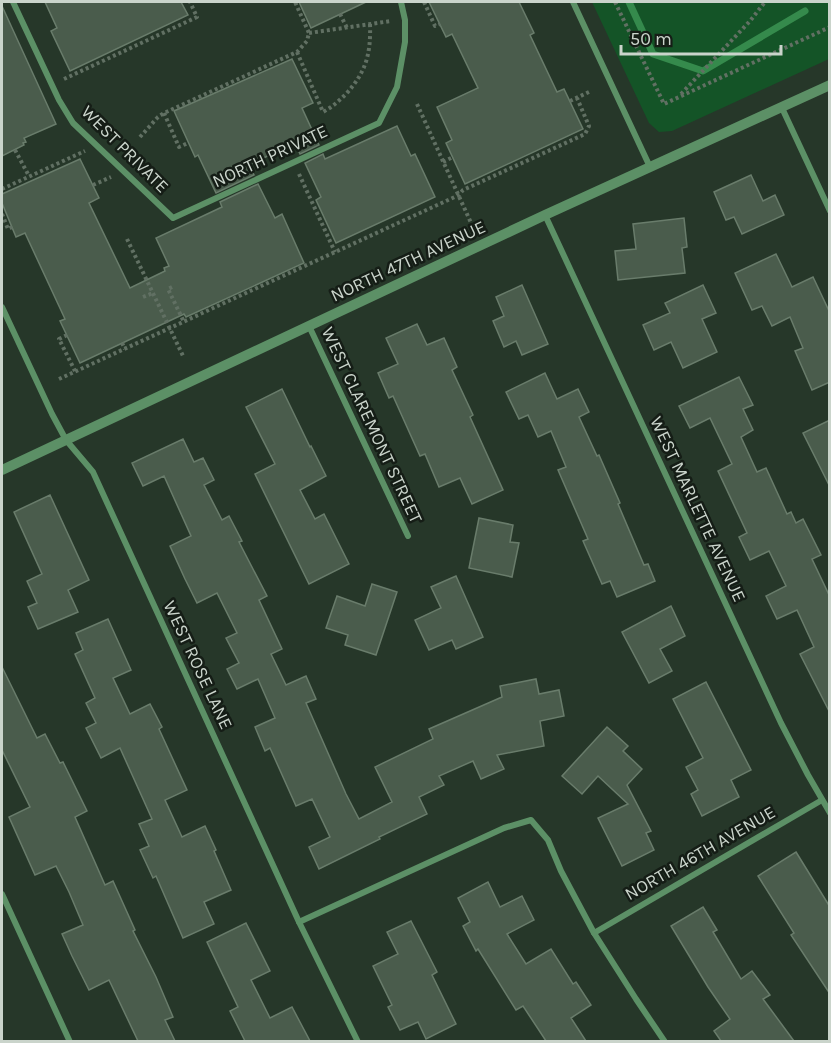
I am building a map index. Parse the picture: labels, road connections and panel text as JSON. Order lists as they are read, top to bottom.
{
  "streets": {
    "street": [
      "WEST PRIVATE",
      "NORTH PRIVATE",
      "NORTH 47TH AVENUE",
      "WEST CLAREMONT STREET",
      "WEST MARLETTE AVENUE",
      "WEST ROSE LANE",
      "NORTH 46TH AVENUE"
    ]
  },
  "crossings": [
    ["WEST PRIVATE", "NORTH PRIVATE"],
    ["NORTH 47TH AVENUE", "WEST CLAREMONT STREET"],
    ["NORTH 47TH AVENUE", "WEST MARLETTE AVENUE"],
    ["NORTH 47TH AVENUE", "WEST ROSE LANE"],
    ["WEST MARLETTE AVENUE", "NORTH 46TH AVENUE"]
  ],
  "scale_bar": "50 m"
}
